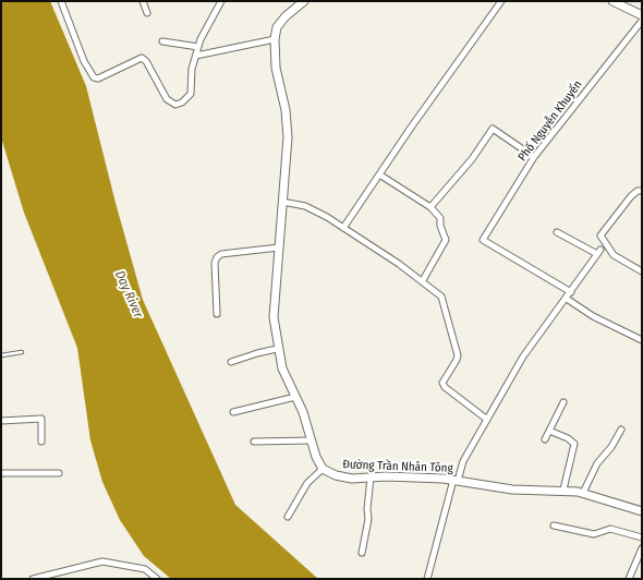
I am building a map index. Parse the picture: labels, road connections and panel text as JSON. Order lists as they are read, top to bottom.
{
  "streets": {
    "street": ["Phố Nguyễn Khuyến", "Đường Trần Nhân Tông"]
  },
  "water": ["Day River"]
}
